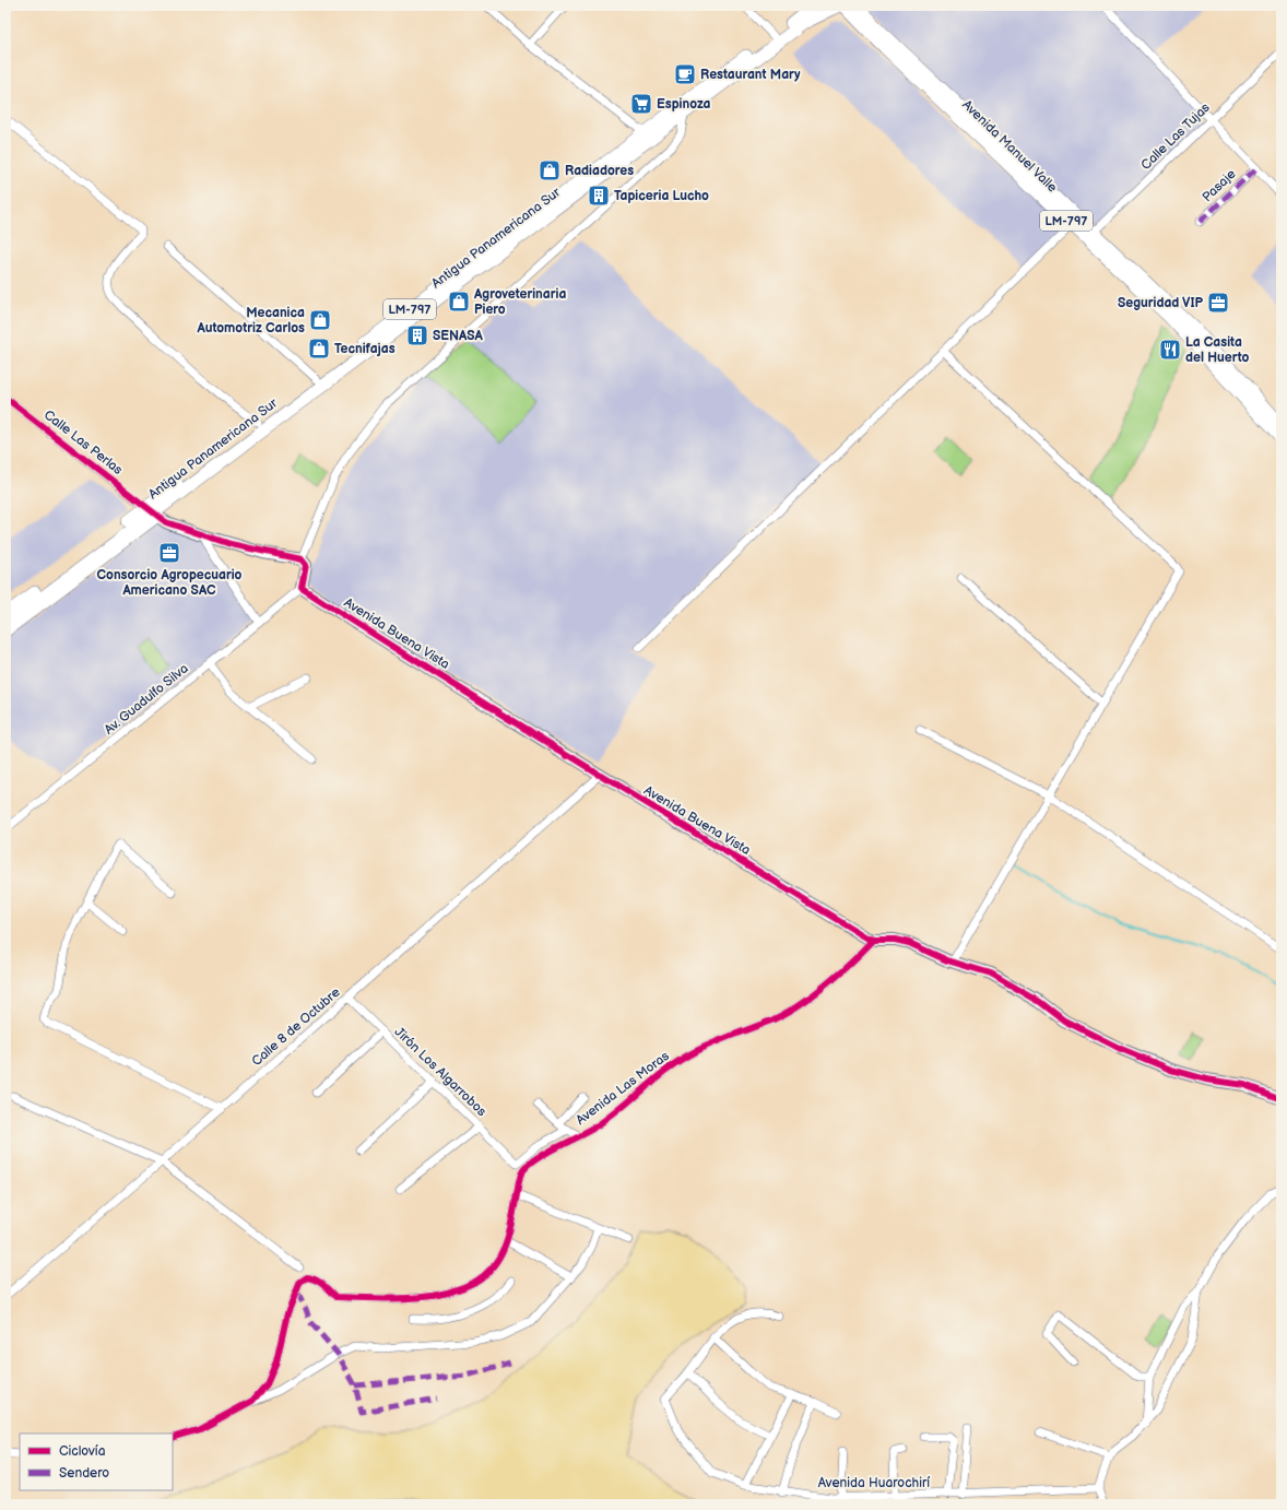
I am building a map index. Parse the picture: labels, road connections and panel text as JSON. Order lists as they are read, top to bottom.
{
  "streets": {
    "main road": ["Avenida Manuel Valle", "LM-797", "Antigua Panamericana Sur"],
    "street": [
      "Calle Las Tujas",
      "Pasaje",
      "Calle Las Perlas",
      "Avenida Buena Vista",
      "Av. Guadulfo Silva",
      "Calle 8 de Octubre",
      "Jirón Los Algarrobos",
      "Avenida Las Moras",
      "Avenida Huarochirí"
    ]
  },
  "crossings": [
    ["Calle Las Tujas", "Avenida Manuel Valle"],
    ["Avenida Manuel Valle", "Antigua Panamericana Sur"],
    ["Antigua Panamericana Sur", "Calle Las Perlas"],
    ["Avenida Buena Vista", "Av. Guadulfo Silva"],
    ["Avenida Buena Vista", "Calle 8 de Octubre"],
    ["Avenida Buena Vista", "Avenida Las Moras"],
    ["Calle 8 de Octubre", "Jirón Los Algarrobos"]
  ],
  "places": {
    "cafe": ["Restaurant Mary"],
    "supermarket": ["Espinoza"],
    "shop": [
      "Radiadores",
      "Agroveterinaria Piero",
      "Mecanica Automotriz Carlos",
      "Tecnifajas"
    ],
    "building": ["Tapiceria Lucho", "SENASA"],
    "office": ["Seguridad VIP", "Consorcio Agropecuario Americano SAC"],
    "restaurant": ["La Casita del Huerto"]
  },
  "legend": ["Ciclovía", "Sendero"]
}
